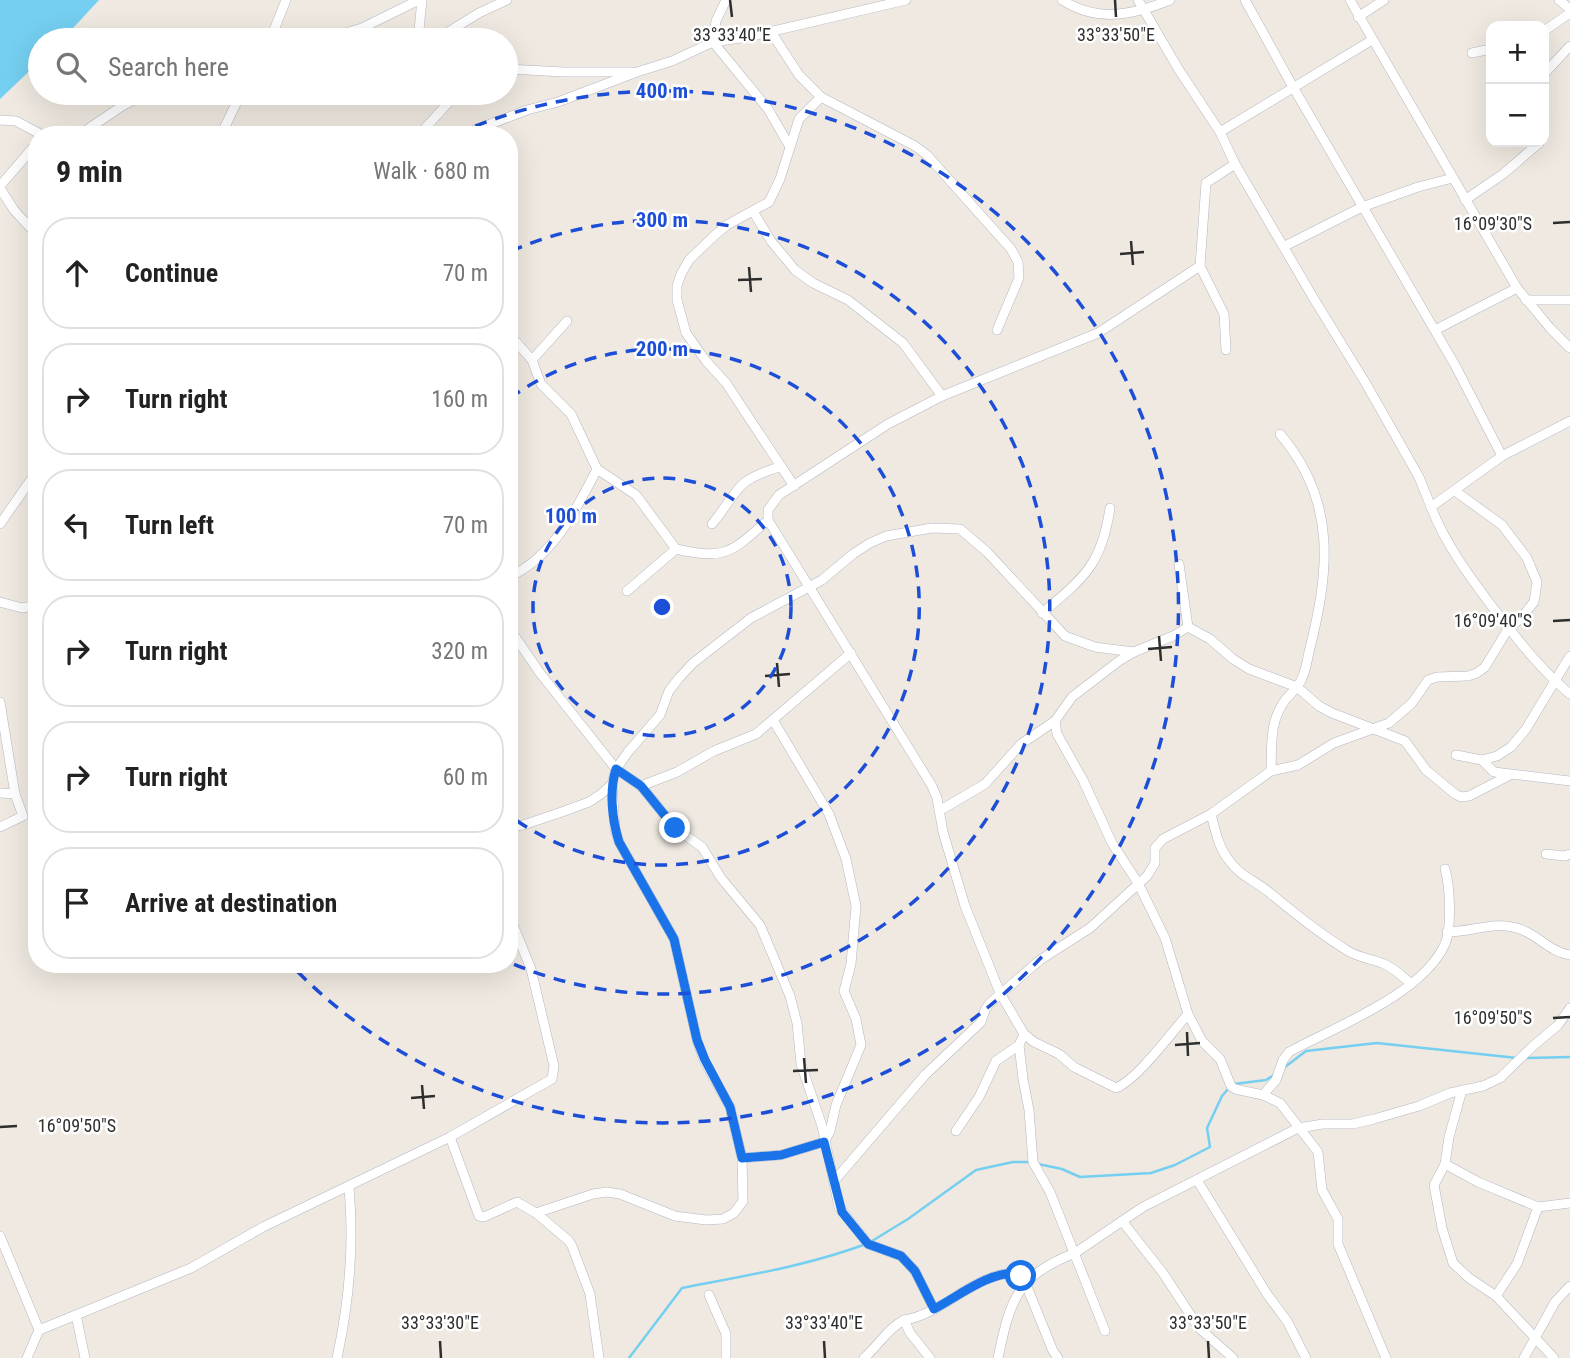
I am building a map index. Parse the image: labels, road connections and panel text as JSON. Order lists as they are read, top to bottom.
{
  "page": {
    "map_buttons": ["+", "−"],
    "search": "Search here",
    "heading": ["9 min", "Walk · 680 m"],
    "list": [
      ["Continue", "70 m"],
      ["Turn right", "160 m"],
      ["Turn left", "70 m"],
      ["Turn right", "320 m"],
      ["Turn right", "60 m"],
      "Arrive at destination"
    ]
  },
  "coordinates": [
    "33°33'40\"E",
    "33°33'50\"E",
    "16°09'30\"S",
    "16°09'40\"S",
    "16°09'50\"S",
    "33°33'30\"E"
  ],
  "rings": [
    "400 m",
    "300 m",
    "200 m",
    "100 m"
  ]
}
